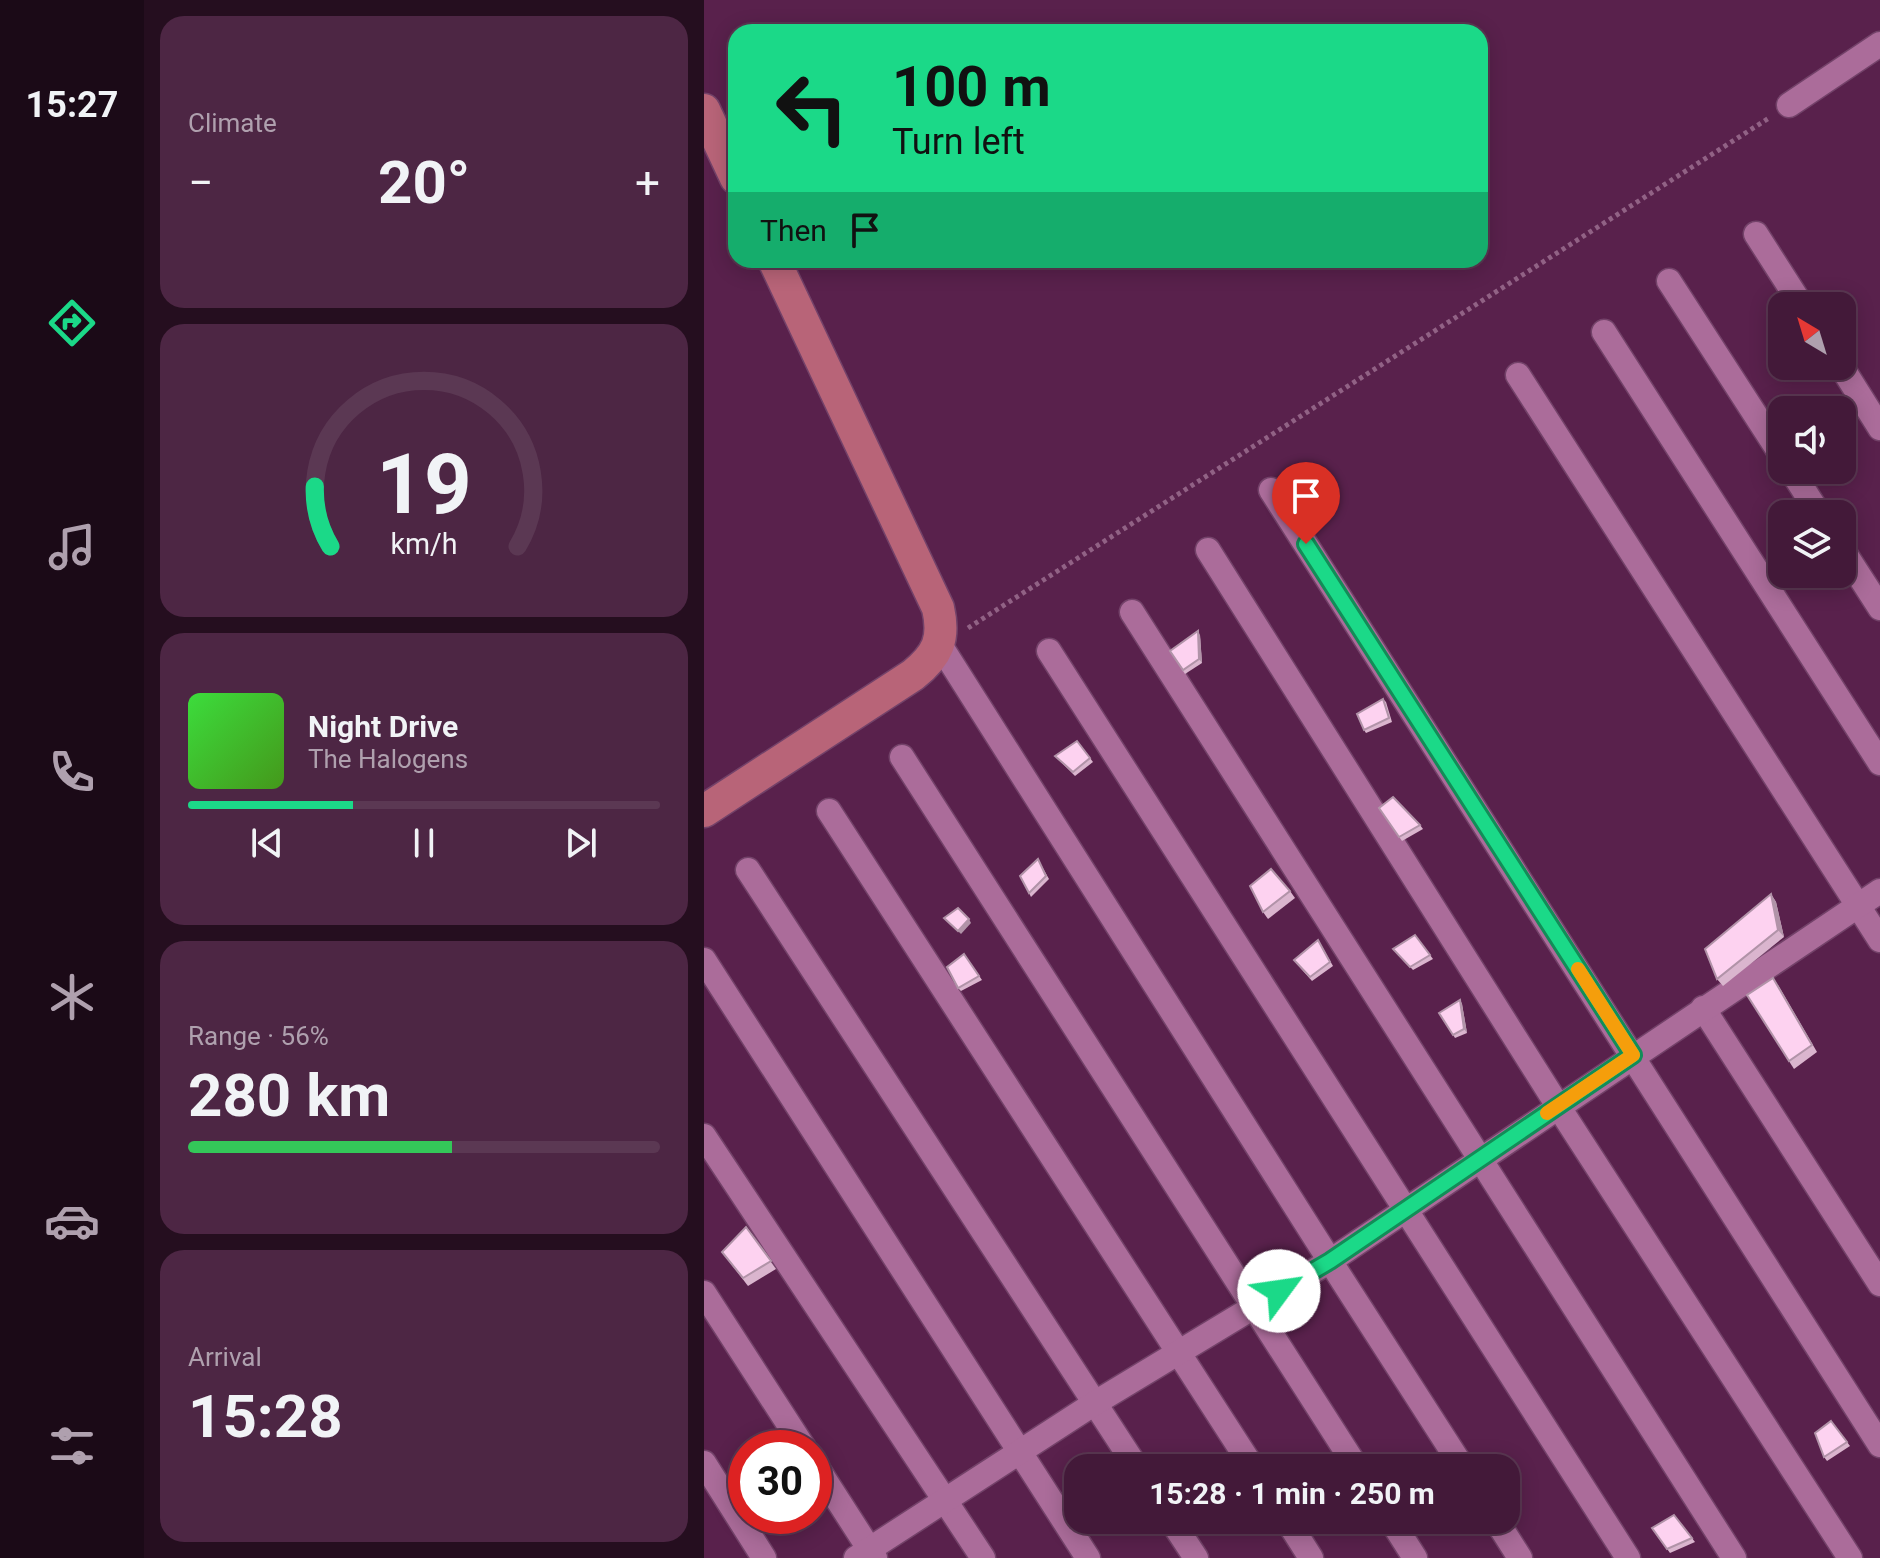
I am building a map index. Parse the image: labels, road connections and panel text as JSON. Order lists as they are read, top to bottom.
{
  "north": "top left",
  "page": {
    "tabs": "15:27",
    "tile": [
      "Climate",
      ["Range · 56%", "280 km"],
      ["Arrival", "15:28"]
    ],
    "turn": ["100 m", "Turn left"],
    "heat": ["−", "20°", "+"],
    "then": "Then",
    "song": ["Night Drive", "The Halogens"],
    "limit": "30",
    "trip": "15:28 · 1 min · 250 m",
    "gauge": ["19", "km/h"]
  }
}
